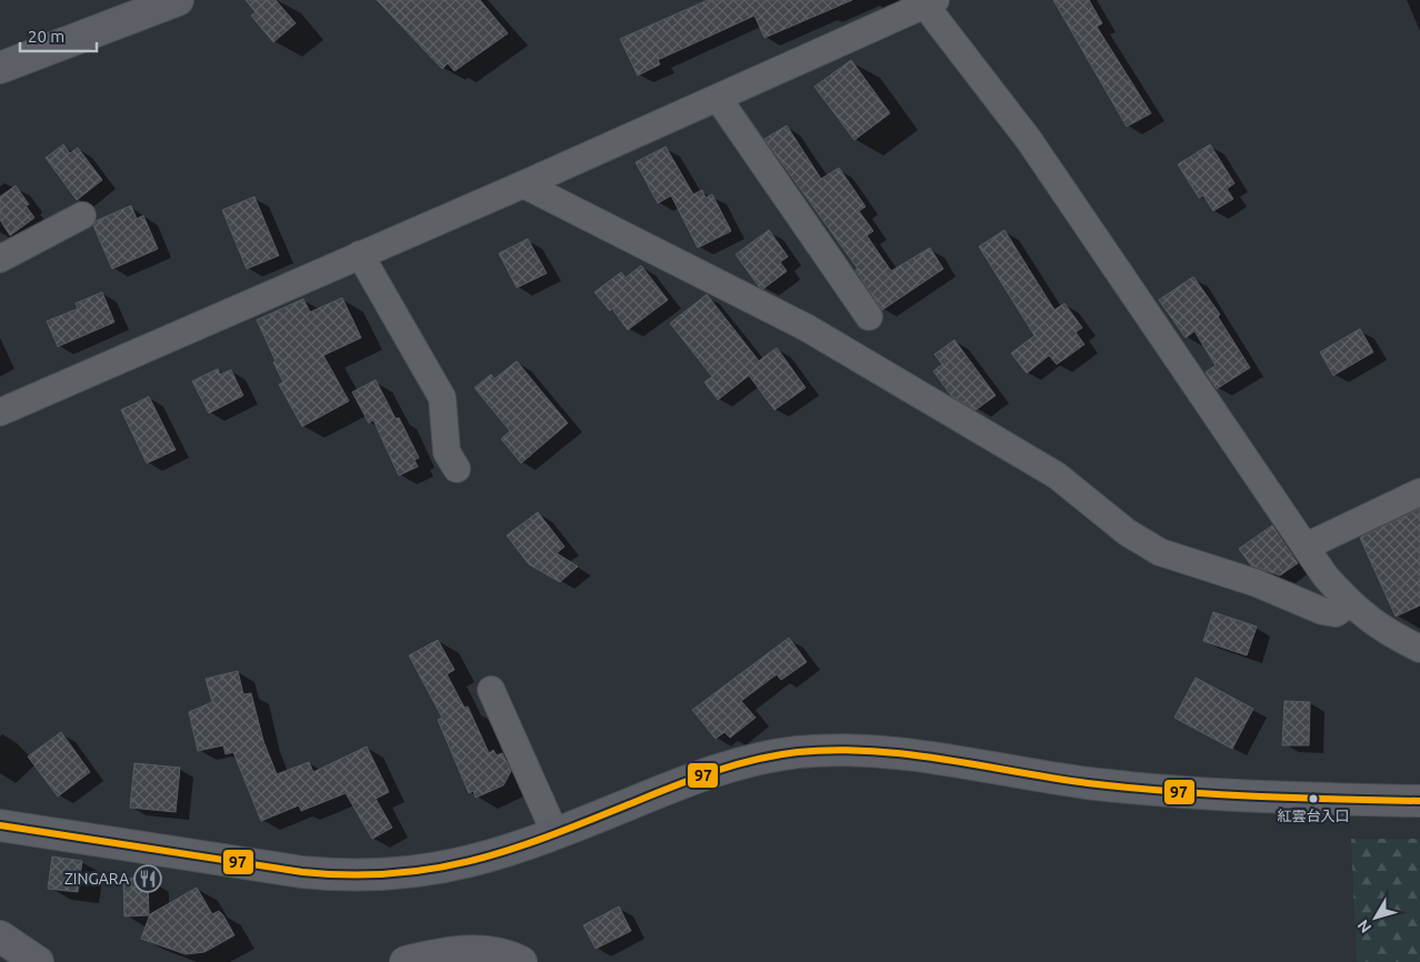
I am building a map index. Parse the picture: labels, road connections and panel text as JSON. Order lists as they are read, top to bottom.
{
  "places": {
    "other": ["紅雲台入口"],
    "restaurant": ["ZINGARA"]
  },
  "lines": ["transit line 97"],
  "scale_bar": "20 m",
  "north": "bottom left"
}
